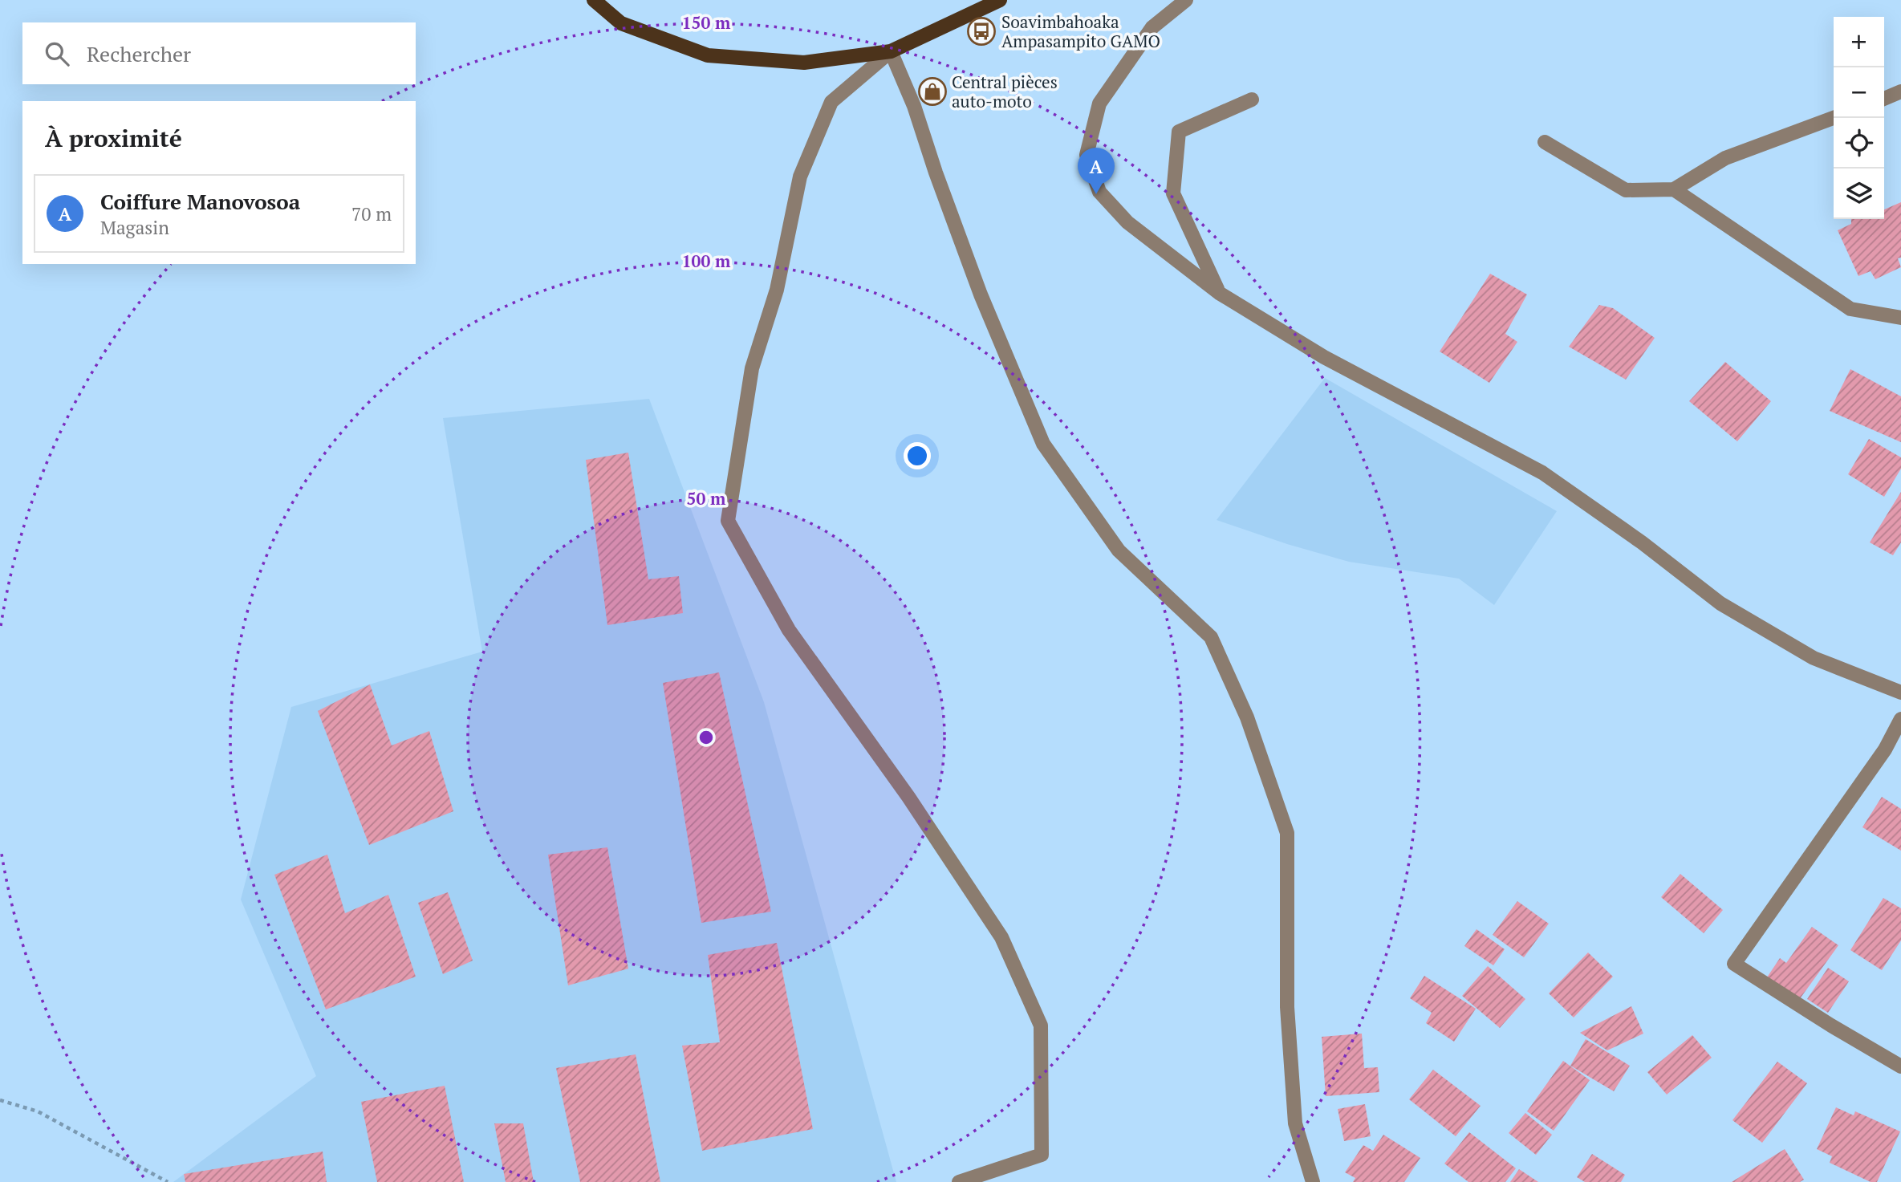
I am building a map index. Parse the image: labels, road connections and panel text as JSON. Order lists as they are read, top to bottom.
{
  "places": {
    "bus stop": ["Soavimbahoaka Ampasampito GAMO"],
    "shop": ["Central pièces auto-moto"]
  },
  "page": {
    "map_buttons": ["+", "−"],
    "search": "Rechercher",
    "heading": "À proximité",
    "pins": "A",
    "list": [
      {
        "mark": "A",
        "name": "Coiffure Manovosoa",
        "note": "Magasin",
        "value": "70 m"
      }
    ]
  },
  "rings": ["150 m", "100 m", "50 m"]
}
